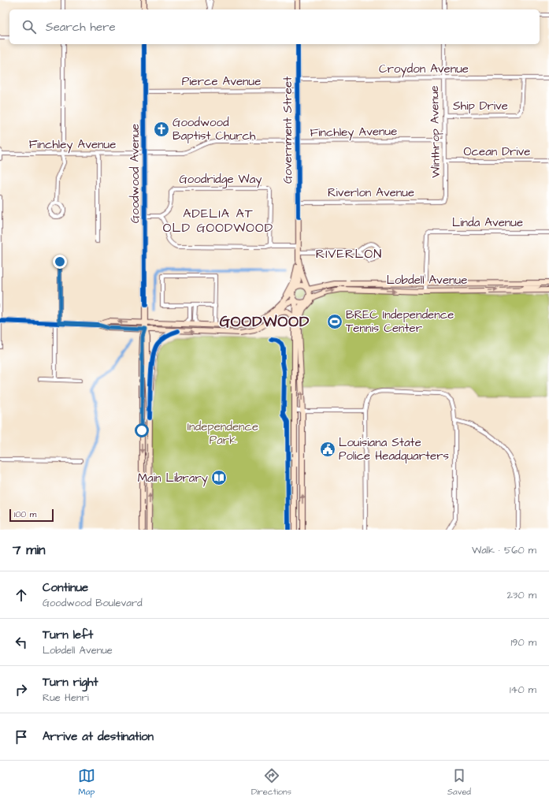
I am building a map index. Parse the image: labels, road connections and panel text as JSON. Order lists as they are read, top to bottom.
{
  "streets": {
    "main road": ["Government Street", "Goodwood Avenue", "Lobdell Avenue"],
    "street": [
      "Croydon Avenue",
      "Pierce Avenue",
      "Ship Drive",
      "Finchley Avenue",
      "Winthrop Avenue",
      "Ocean Drive",
      "Goodridge Way",
      "Riverlon Avenue",
      "Linda Avenue"
    ]
  },
  "crossings": [
    ["Croydon Avenue", "Ship Drive"],
    ["Croydon Avenue", "Government Street"],
    ["Croydon Avenue", "Winthrop Avenue"],
    ["Pierce Avenue", "Government Street"],
    ["Pierce Avenue", "Goodwood Avenue"],
    ["Ship Drive", "Winthrop Avenue"],
    ["Government Street", "Finchley Avenue"],
    ["Government Street", "Riverlon Avenue"],
    ["Government Street", "Lobdell Avenue"],
    ["Finchley Avenue", "Winthrop Avenue"],
    ["Finchley Avenue", "Goodwood Avenue"],
    ["Winthrop Avenue", "Ocean Drive"],
    ["Winthrop Avenue", "Riverlon Avenue"],
    ["Linda Avenue", "Lobdell Avenue"]
  ],
  "districts": ["ADELIA AT OLD GOODWOOD", "RIVERLON", "GOODWOOD"],
  "parks": ["Independence Park"],
  "places": {
    "church": ["Goodwood Baptist Church"],
    "sports": ["BREC Independence Tennis Center"],
    "public building": ["Louisiana State Police Headquarters"],
    "library": ["Main Library"]
  },
  "scale_bar": "100 m",
  "page": {
    "search": "Search here",
    "scale": "100 m",
    "heading": ["7 min", "Walk · 560 m"],
    "list": [
      ["Continue", "Goodwood Boulevard", "230 m"],
      ["Turn left", "Lobdell Avenue", "190 m"],
      ["Turn right", "Rue Henri", "140 m"],
      "Arrive at destination"
    ],
    "nav": ["Map", "Directions", "Saved"]
  }
}
